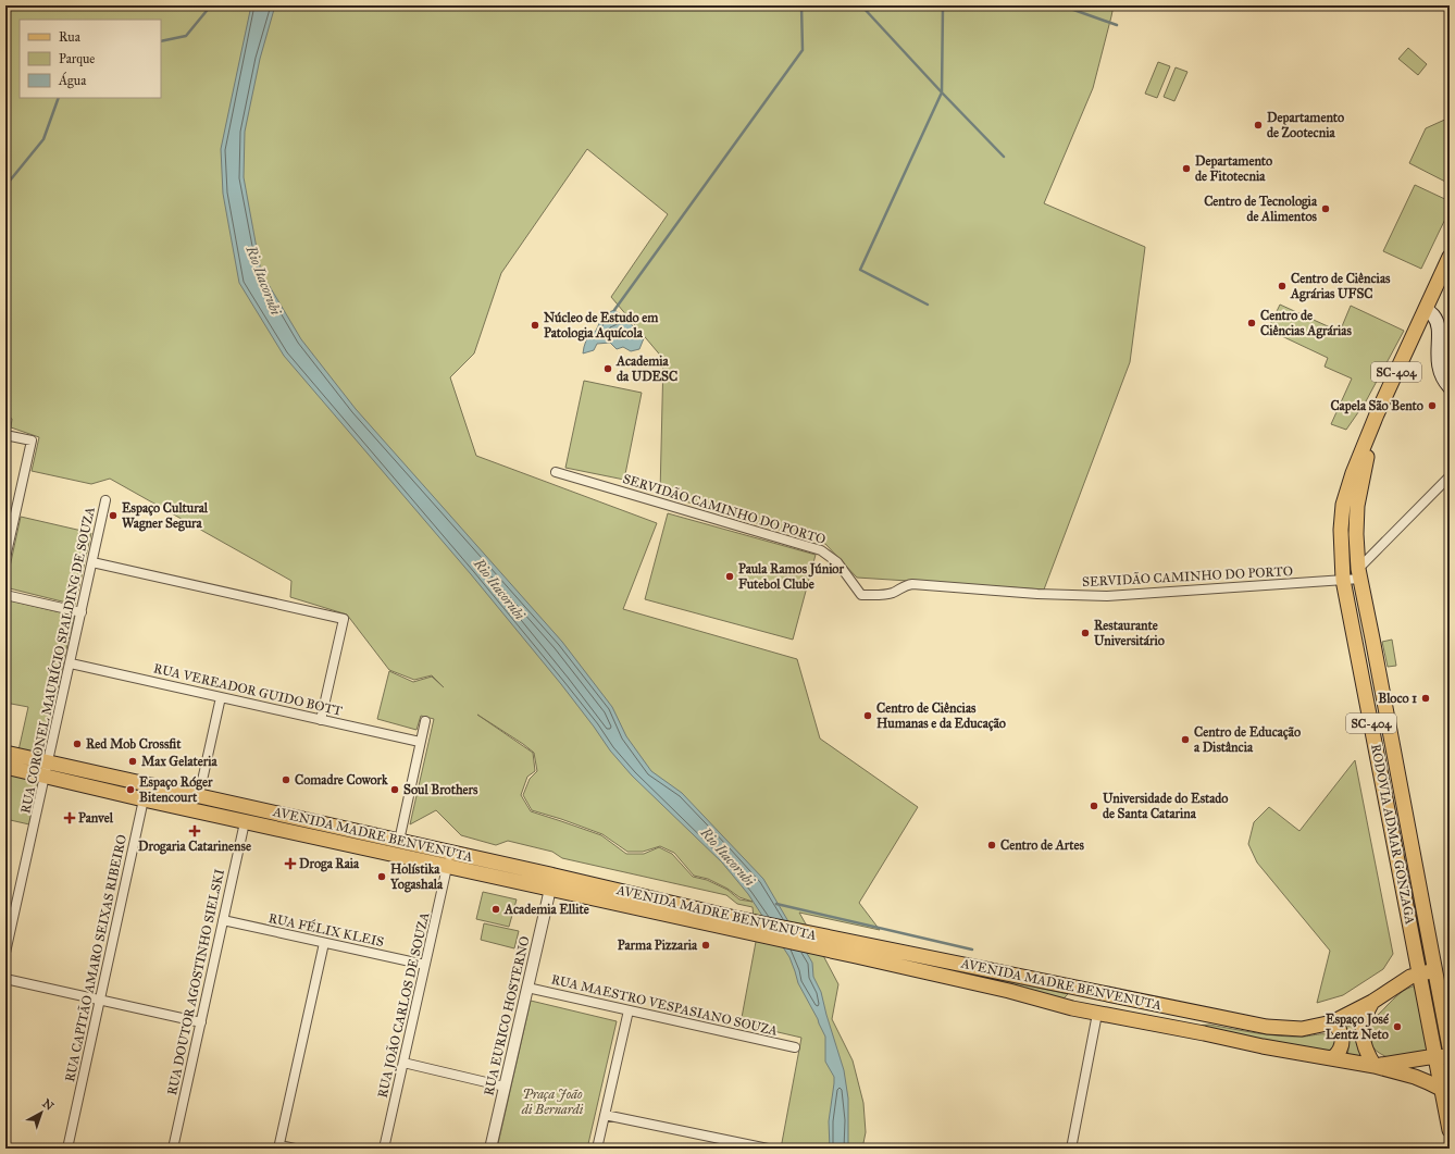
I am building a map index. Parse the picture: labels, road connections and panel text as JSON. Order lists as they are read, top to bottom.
{
  "streets": {
    "main road": ["SC-404", "AVENIDA MADRE BENVENUTA", "RODOVIA ADMAR GONZAGA"],
    "street": [
      "SERVIDÃO CAMINHO DO PORTO",
      "RUA CORONEL MAURÍCIO SPALDING DE SOUZA",
      "RUA VEREADOR GUIDO BOTT",
      "RUA FÉLIX KLEIS",
      "RUA CAPITÃO AMARO SEIXAS RIBEIRO",
      "RUA DOUTOR AGOSTINHO SIELSKI",
      "RUA JOÃO CARLOS DE SOUZA",
      "RUA MAESTRO VESPASIANO SOUZA",
      "RUA EURICO HOSTERNO"
    ]
  },
  "crossings": [
    ["SERVIDÃO CAMINHO DO PORTO", "RODOVIA ADMAR GONZAGA"],
    ["RUA CORONEL MAURÍCIO SPALDING DE SOUZA", "RUA VEREADOR GUIDO BOTT"],
    ["RUA CORONEL MAURÍCIO SPALDING DE SOUZA", "AVENIDA MADRE BENVENUTA"],
    ["AVENIDA MADRE BENVENUTA", "RODOVIA ADMAR GONZAGA"],
    ["AVENIDA MADRE BENVENUTA", "RUA CAPITÃO AMARO SEIXAS RIBEIRO"],
    ["AVENIDA MADRE BENVENUTA", "RUA DOUTOR AGOSTINHO SIELSKI"],
    ["AVENIDA MADRE BENVENUTA", "RUA JOÃO CARLOS DE SOUZA"],
    ["AVENIDA MADRE BENVENUTA", "RUA EURICO HOSTERNO"],
    ["RUA FÉLIX KLEIS", "RUA DOUTOR AGOSTINHO SIELSKI"],
    ["RUA FÉLIX KLEIS", "RUA JOÃO CARLOS DE SOUZA"],
    ["RUA MAESTRO VESPASIANO SOUZA", "RUA EURICO HOSTERNO"]
  ],
  "water": ["Rio Itacorubi"],
  "parks": ["Praça João di Bernardi"],
  "places": {
    "other": [
      "Departamento de Zootecnia",
      "Departamento de Fitotecnia",
      "Centro de Tecnologia de Alimentos",
      "Centro de Ciências Agrárias UFSC",
      "Centro de Ciências Agrárias",
      "Núcleo de Estudo em Patologia Aquícola",
      "Academia da UDESC",
      "Capela São Bento",
      "Espaço Cultural Wagner Segura",
      "Paula Ramos Júnior Futebol Clube",
      "Restaurante Universitário",
      "Bloco 1",
      "Centro de Ciências Humanas e da Educação",
      "Centro de Educação a Distância",
      "Red Mob Crossfit",
      "Max Gelateria",
      "Comadre Cowork",
      "Espaço Róger Bitencourt",
      "Soul Brothers",
      "Universidade do Estado de Santa Catarina",
      "Centro de Artes",
      "Holístika Yogashala",
      "Academia Ellite",
      "Parma Pizzaria",
      "Espaço José Lentz Neto"
    ],
    "health": ["Panvel", "Drogaria Catarinense", "Droga Raia"]
  },
  "legend": ["Rua", "Parque", "Água"],
  "north": "top right"
}
